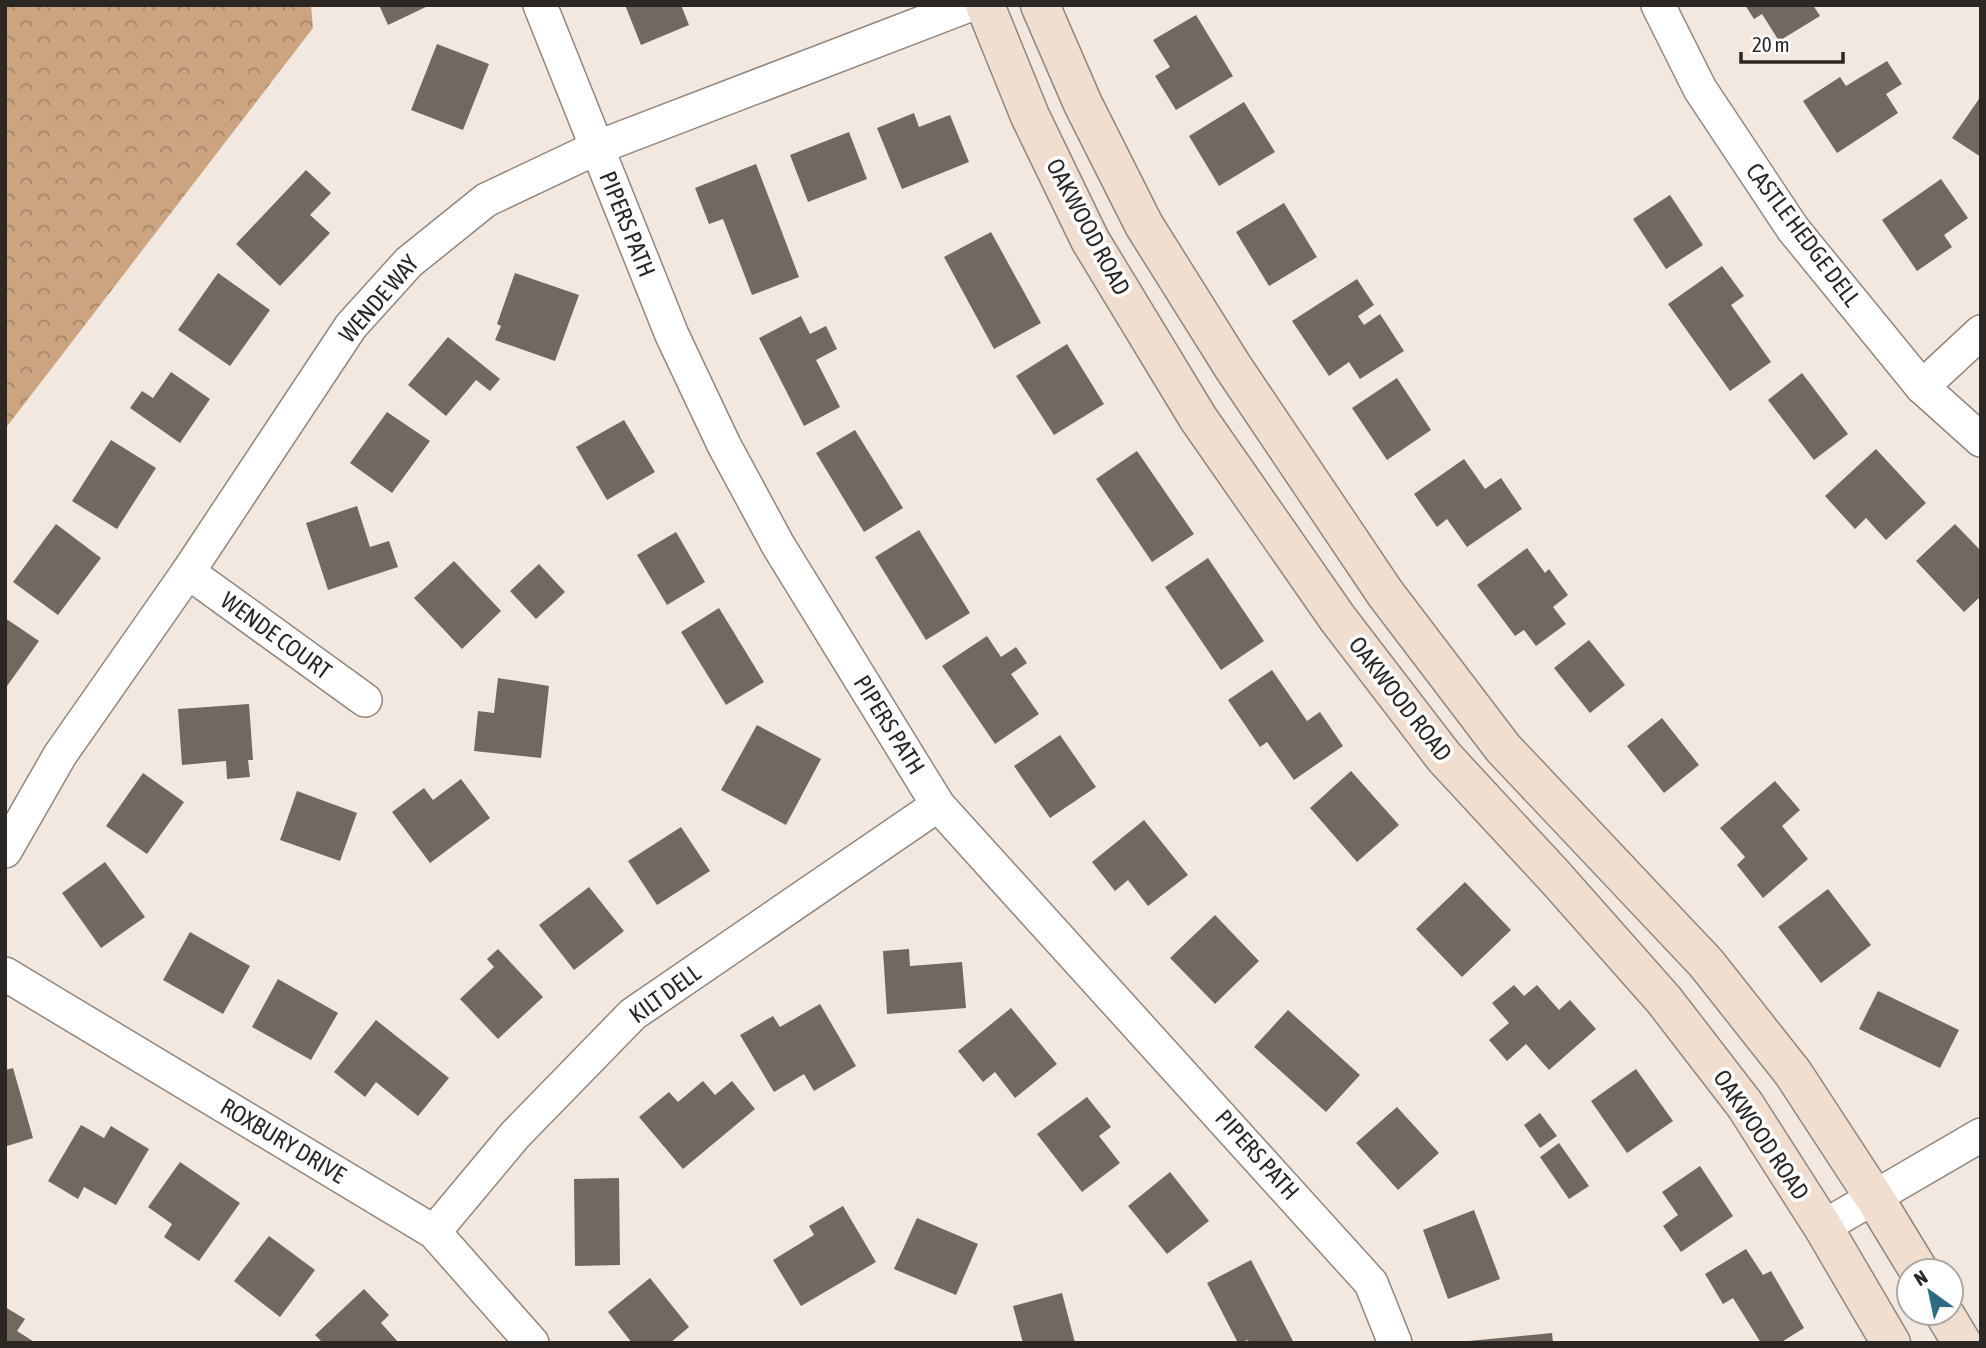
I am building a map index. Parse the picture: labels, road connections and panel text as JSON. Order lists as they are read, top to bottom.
{
  "streets": {
    "street": [
      "PIPERS PATH",
      "OAKWOOD ROAD",
      "CASTLE HEDGE DELL",
      "WENDE WAY",
      "WENDE COURT",
      "KILT DELL",
      "ROXBURY DRIVE"
    ]
  },
  "crossings": [
    ["PIPERS PATH", "WENDE WAY"],
    ["PIPERS PATH", "KILT DELL"],
    ["WENDE WAY", "WENDE COURT"],
    ["KILT DELL", "ROXBURY DRIVE"]
  ],
  "scale_bar": "20 m",
  "north": "top left"
}
